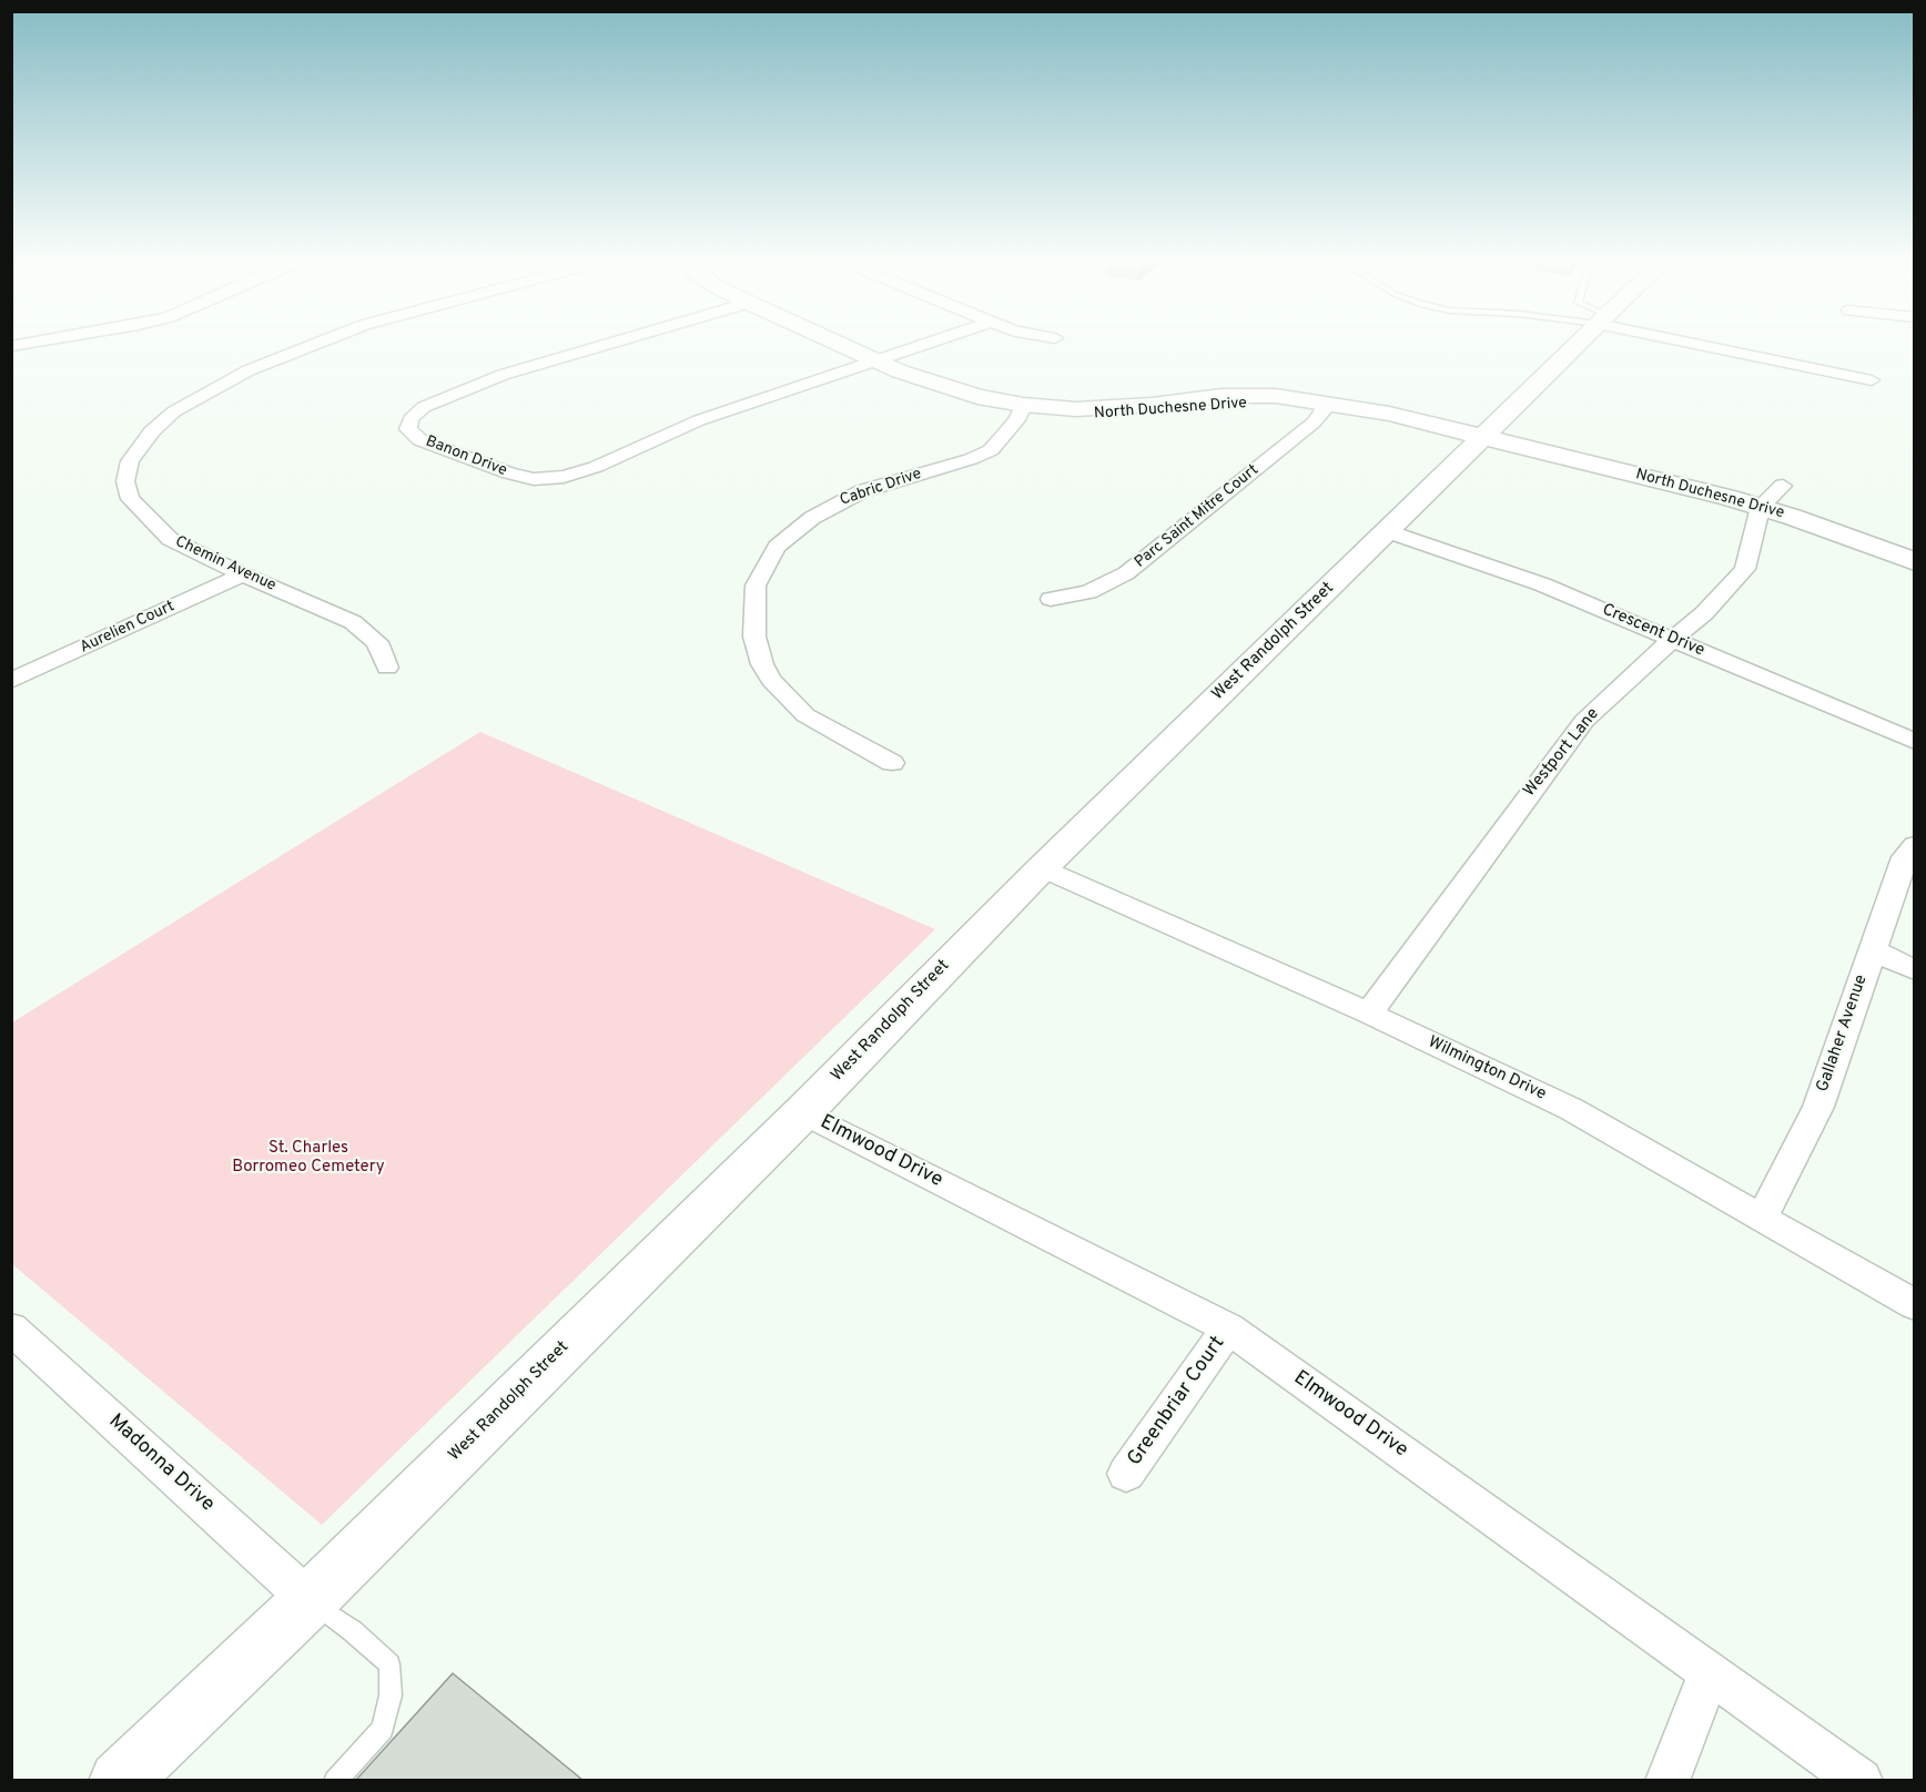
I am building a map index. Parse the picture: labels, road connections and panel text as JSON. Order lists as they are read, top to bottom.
{
  "streets": {
    "street": [
      "North Duchesne Drive",
      "Banon Drive",
      "Cabric Drive",
      "Parc Saint Mitre Court",
      "Chemin Avenue",
      "Aurelien Court",
      "Crescent Drive",
      "West Randolph Street",
      "Westport Lane",
      "Gallaher Avenue",
      "Wilmington Drive",
      "Elmwood Drive",
      "Greenbriar Court",
      "Madonna Drive"
    ]
  },
  "crossings": [
    ["North Duchesne Drive", "Banon Drive"],
    ["North Duchesne Drive", "Cabric Drive"],
    ["North Duchesne Drive", "Parc Saint Mitre Court"],
    ["North Duchesne Drive", "West Randolph Street"],
    ["North Duchesne Drive", "Westport Lane"],
    ["Chemin Avenue", "Aurelien Court"],
    ["Crescent Drive", "West Randolph Street"],
    ["Crescent Drive", "Westport Lane"],
    ["West Randolph Street", "Wilmington Drive"],
    ["West Randolph Street", "Elmwood Drive"],
    ["West Randolph Street", "Madonna Drive"],
    ["Westport Lane", "Wilmington Drive"],
    ["Gallaher Avenue", "Wilmington Drive"],
    ["Elmwood Drive", "Greenbriar Court"]
  ],
  "parks": ["St. Charles Borromeo Cemetery"]
}
